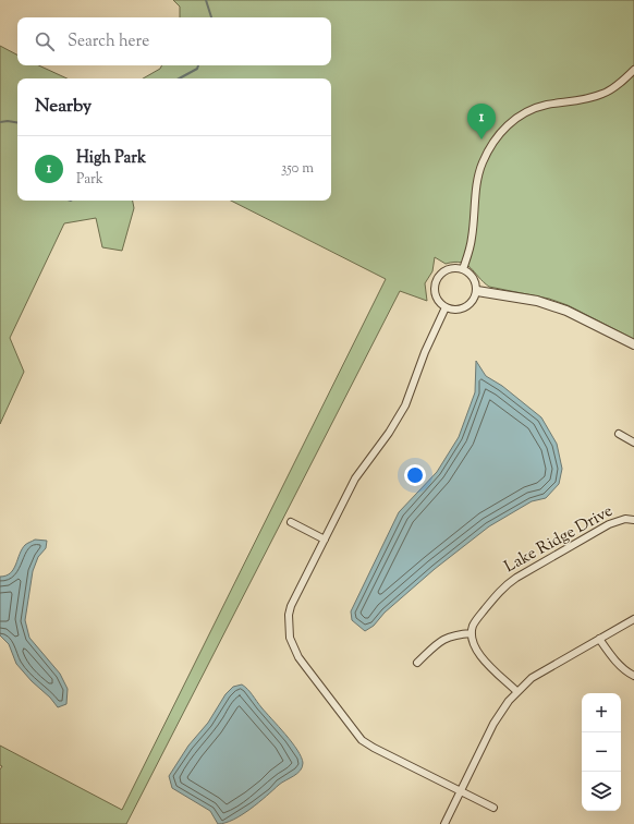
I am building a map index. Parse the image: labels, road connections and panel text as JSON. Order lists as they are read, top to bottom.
{
  "streets": {
    "street": ["Lake Ridge Drive"]
  },
  "page": {
    "search": "Search here",
    "heading": "Nearby",
    "pins": "1",
    "list": [
      {
        "mark": "1",
        "name": "High Park",
        "note": "Park",
        "value": "350 m"
      }
    ],
    "map_buttons": ["+", "−"]
  }
}
